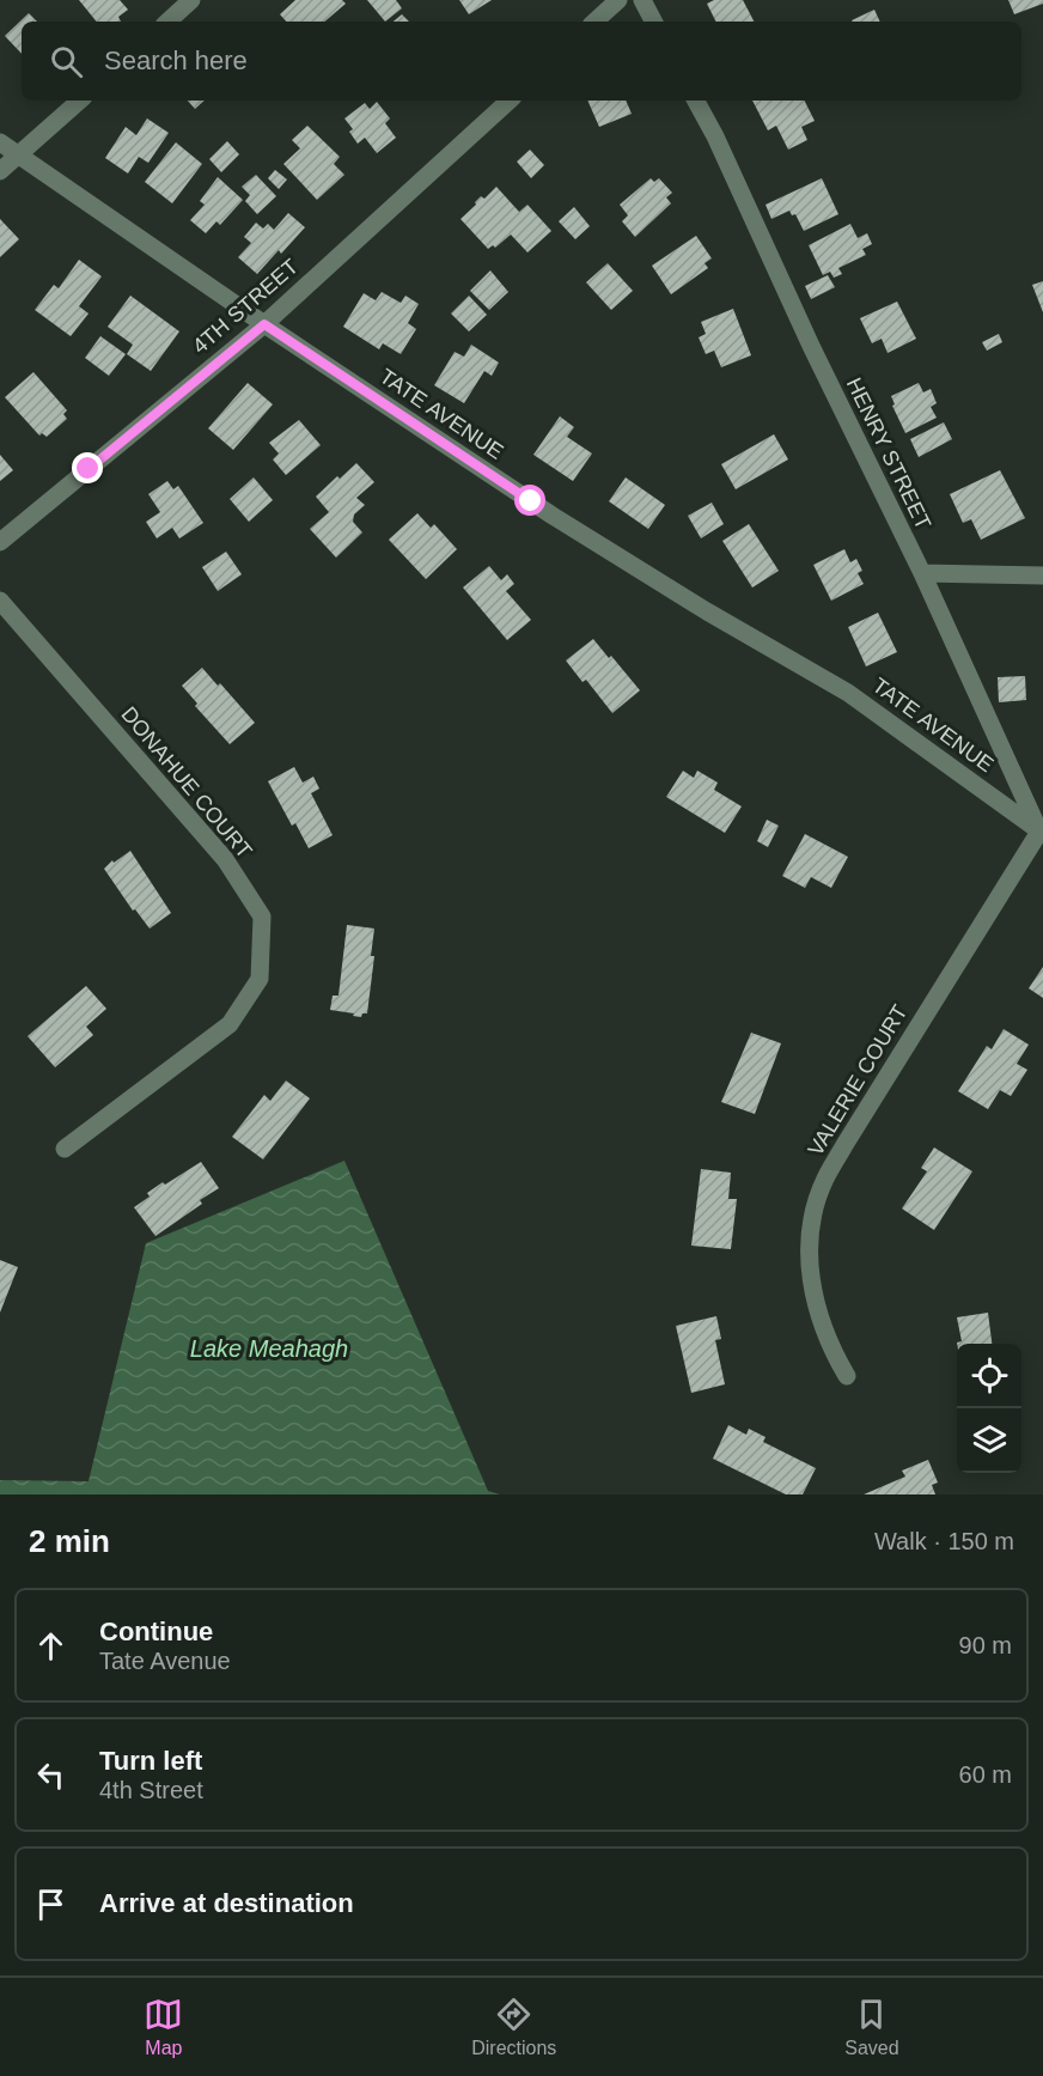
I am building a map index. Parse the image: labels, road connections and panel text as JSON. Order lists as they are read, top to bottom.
{
  "streets": {
    "street": [
      "4TH STREET",
      "TATE AVENUE",
      "HENRY STREET",
      "DONAHUE COURT",
      "VALERIE COURT"
    ]
  },
  "crossings": [
    ["4TH STREET", "TATE AVENUE"],
    ["TATE AVENUE", "HENRY STREET"],
    ["TATE AVENUE", "VALERIE COURT"],
    ["HENRY STREET", "VALERIE COURT"]
  ],
  "water": ["Lake Meahagh"],
  "page": {
    "search": "Search here",
    "heading": ["2 min", "Walk · 150 m"],
    "list": [
      ["Continue", "Tate Avenue", "90 m"],
      ["Turn left", "4th Street", "60 m"],
      "Arrive at destination"
    ],
    "nav": ["Map", "Directions", "Saved"]
  }
}
